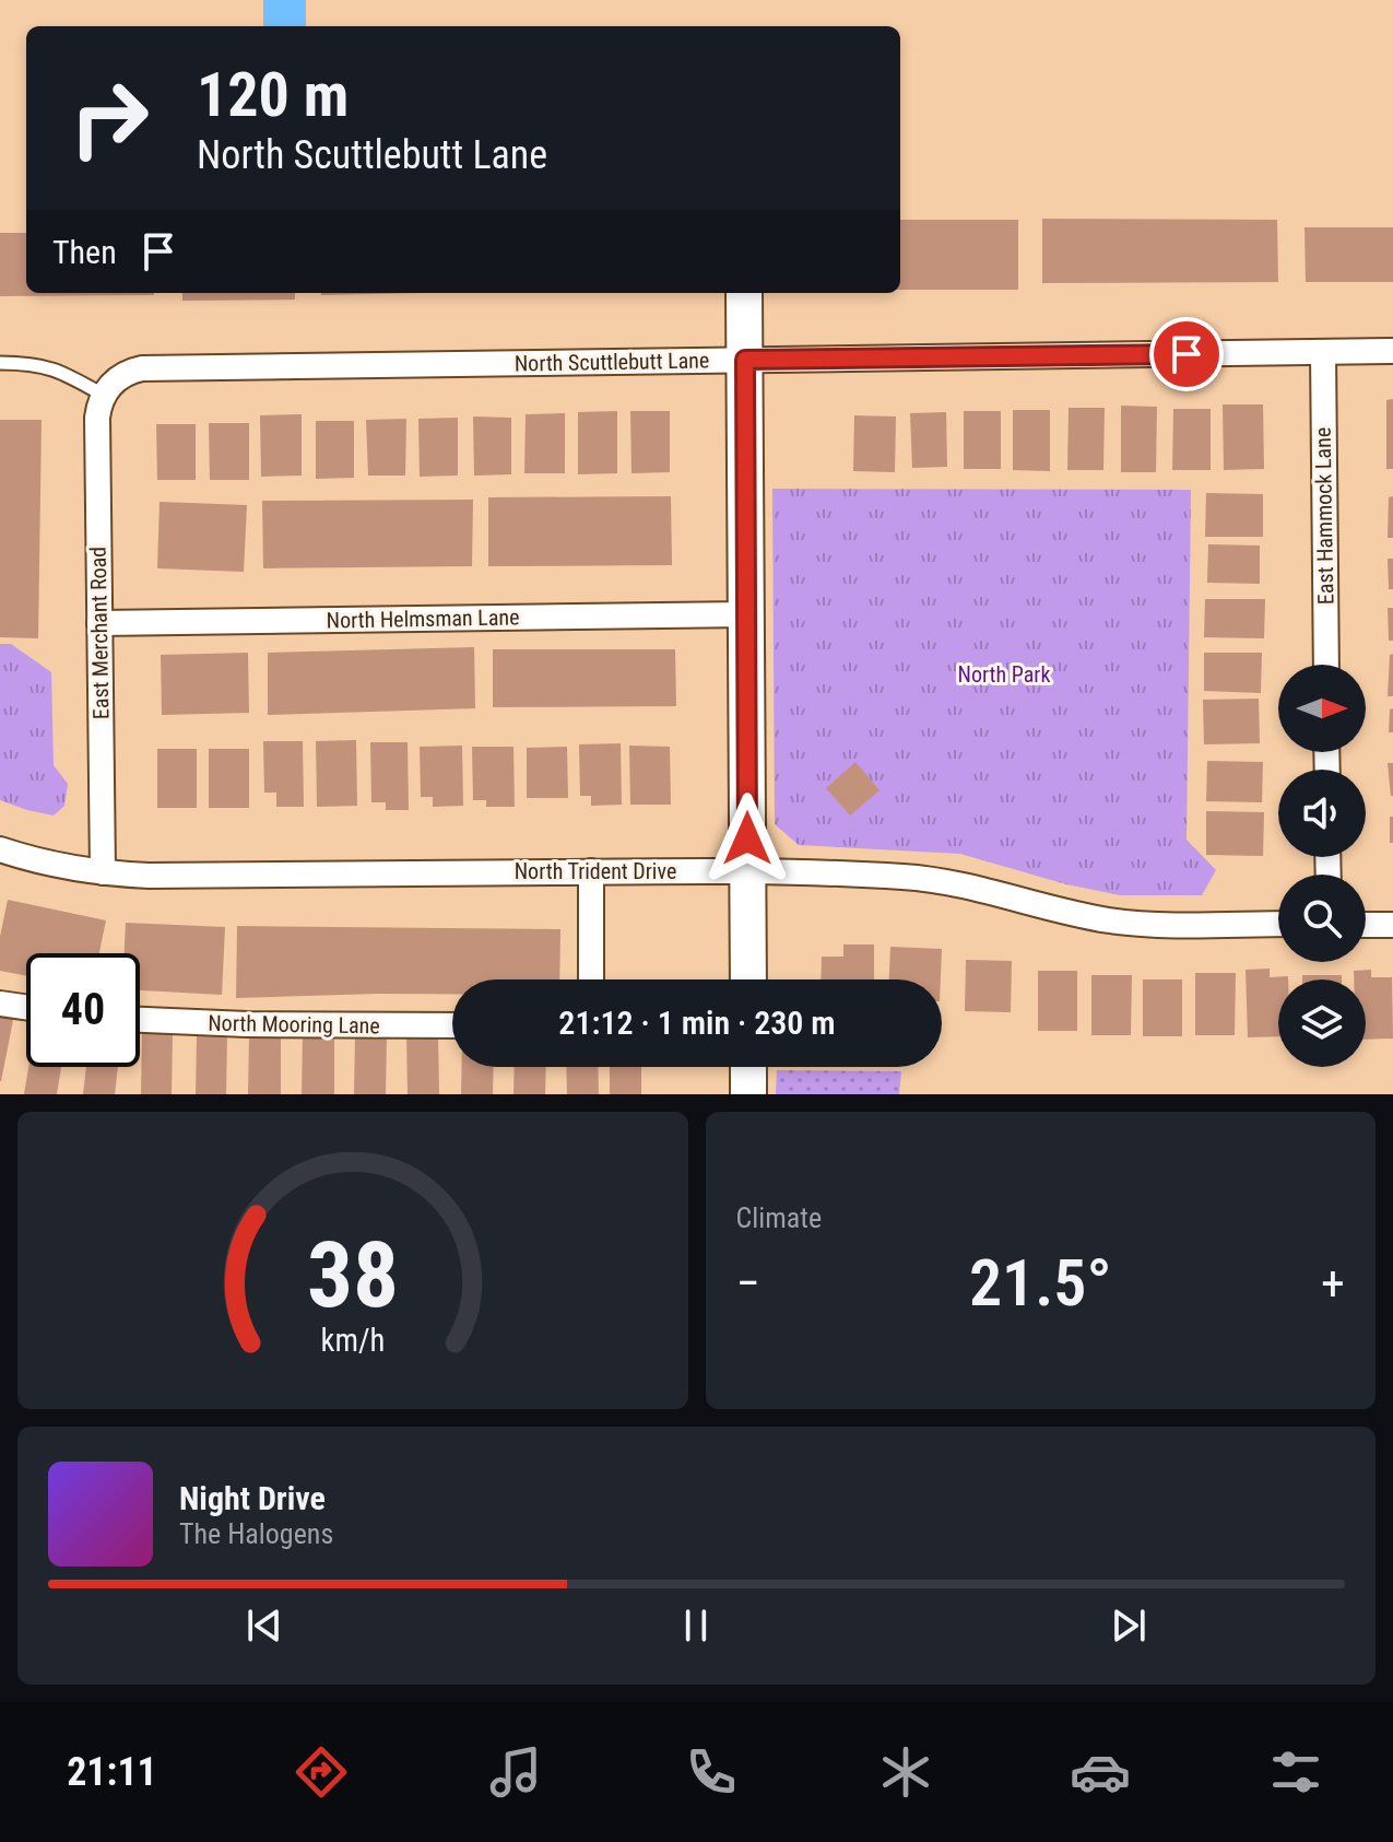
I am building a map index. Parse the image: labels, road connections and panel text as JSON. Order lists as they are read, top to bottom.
{
  "streets": {
    "street": [
      "North Scuttlebutt Lane",
      "East Hammock Lane",
      "North Helmsman Lane",
      "East Merchant Road",
      "North Trident Drive",
      "North Mooring Lane"
    ]
  },
  "crossings": [
    ["North Scuttlebutt Lane", "East Hammock Lane"],
    ["North Scuttlebutt Lane", "East Merchant Road"],
    ["North Helmsman Lane", "East Merchant Road"],
    ["East Merchant Road", "North Trident Drive"]
  ],
  "parks": ["North Park"],
  "north": "right",
  "page": {
    "turn": ["120 m", "North Scuttlebutt Lane"],
    "then": "Then",
    "limit": "40",
    "trip": "21:12 · 1 min · 230 m",
    "tile": "Climate",
    "heat": ["−", "21.5°", "+"],
    "song": ["Night Drive", "The Halogens"],
    "tabs": "21:11",
    "gauge": ["38", "km/h"]
  }
}
